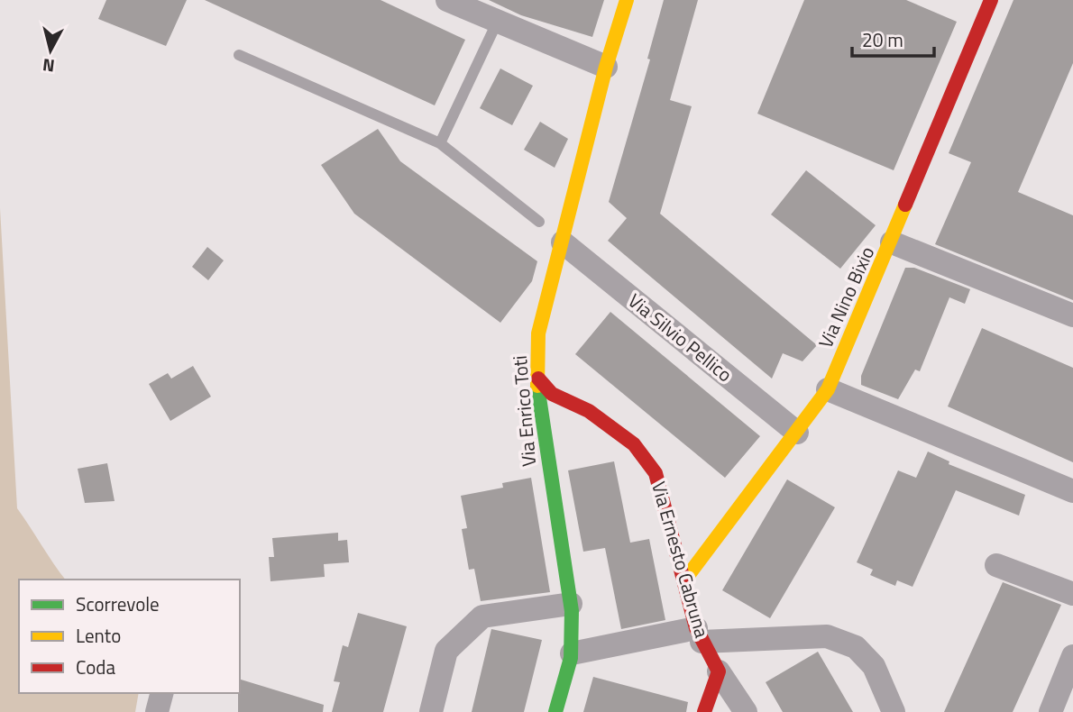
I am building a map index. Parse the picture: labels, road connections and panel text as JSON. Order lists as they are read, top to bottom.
{
  "streets": {
    "street": [
      "Via Nino Bixio",
      "Via Silvio Pellico",
      "Via Enrico Toti",
      "Via Ernesto Cabruna"
    ]
  },
  "crossings": [
    ["Via Nino Bixio", "Via Silvio Pellico"],
    ["Via Nino Bixio", "Via Ernesto Cabruna"],
    ["Via Silvio Pellico", "Via Enrico Toti"],
    ["Via Enrico Toti", "Via Ernesto Cabruna"]
  ],
  "legend": ["Scorrevole", "Lento", "Coda"],
  "scale_bar": "20 m",
  "north": "bottom"
}
